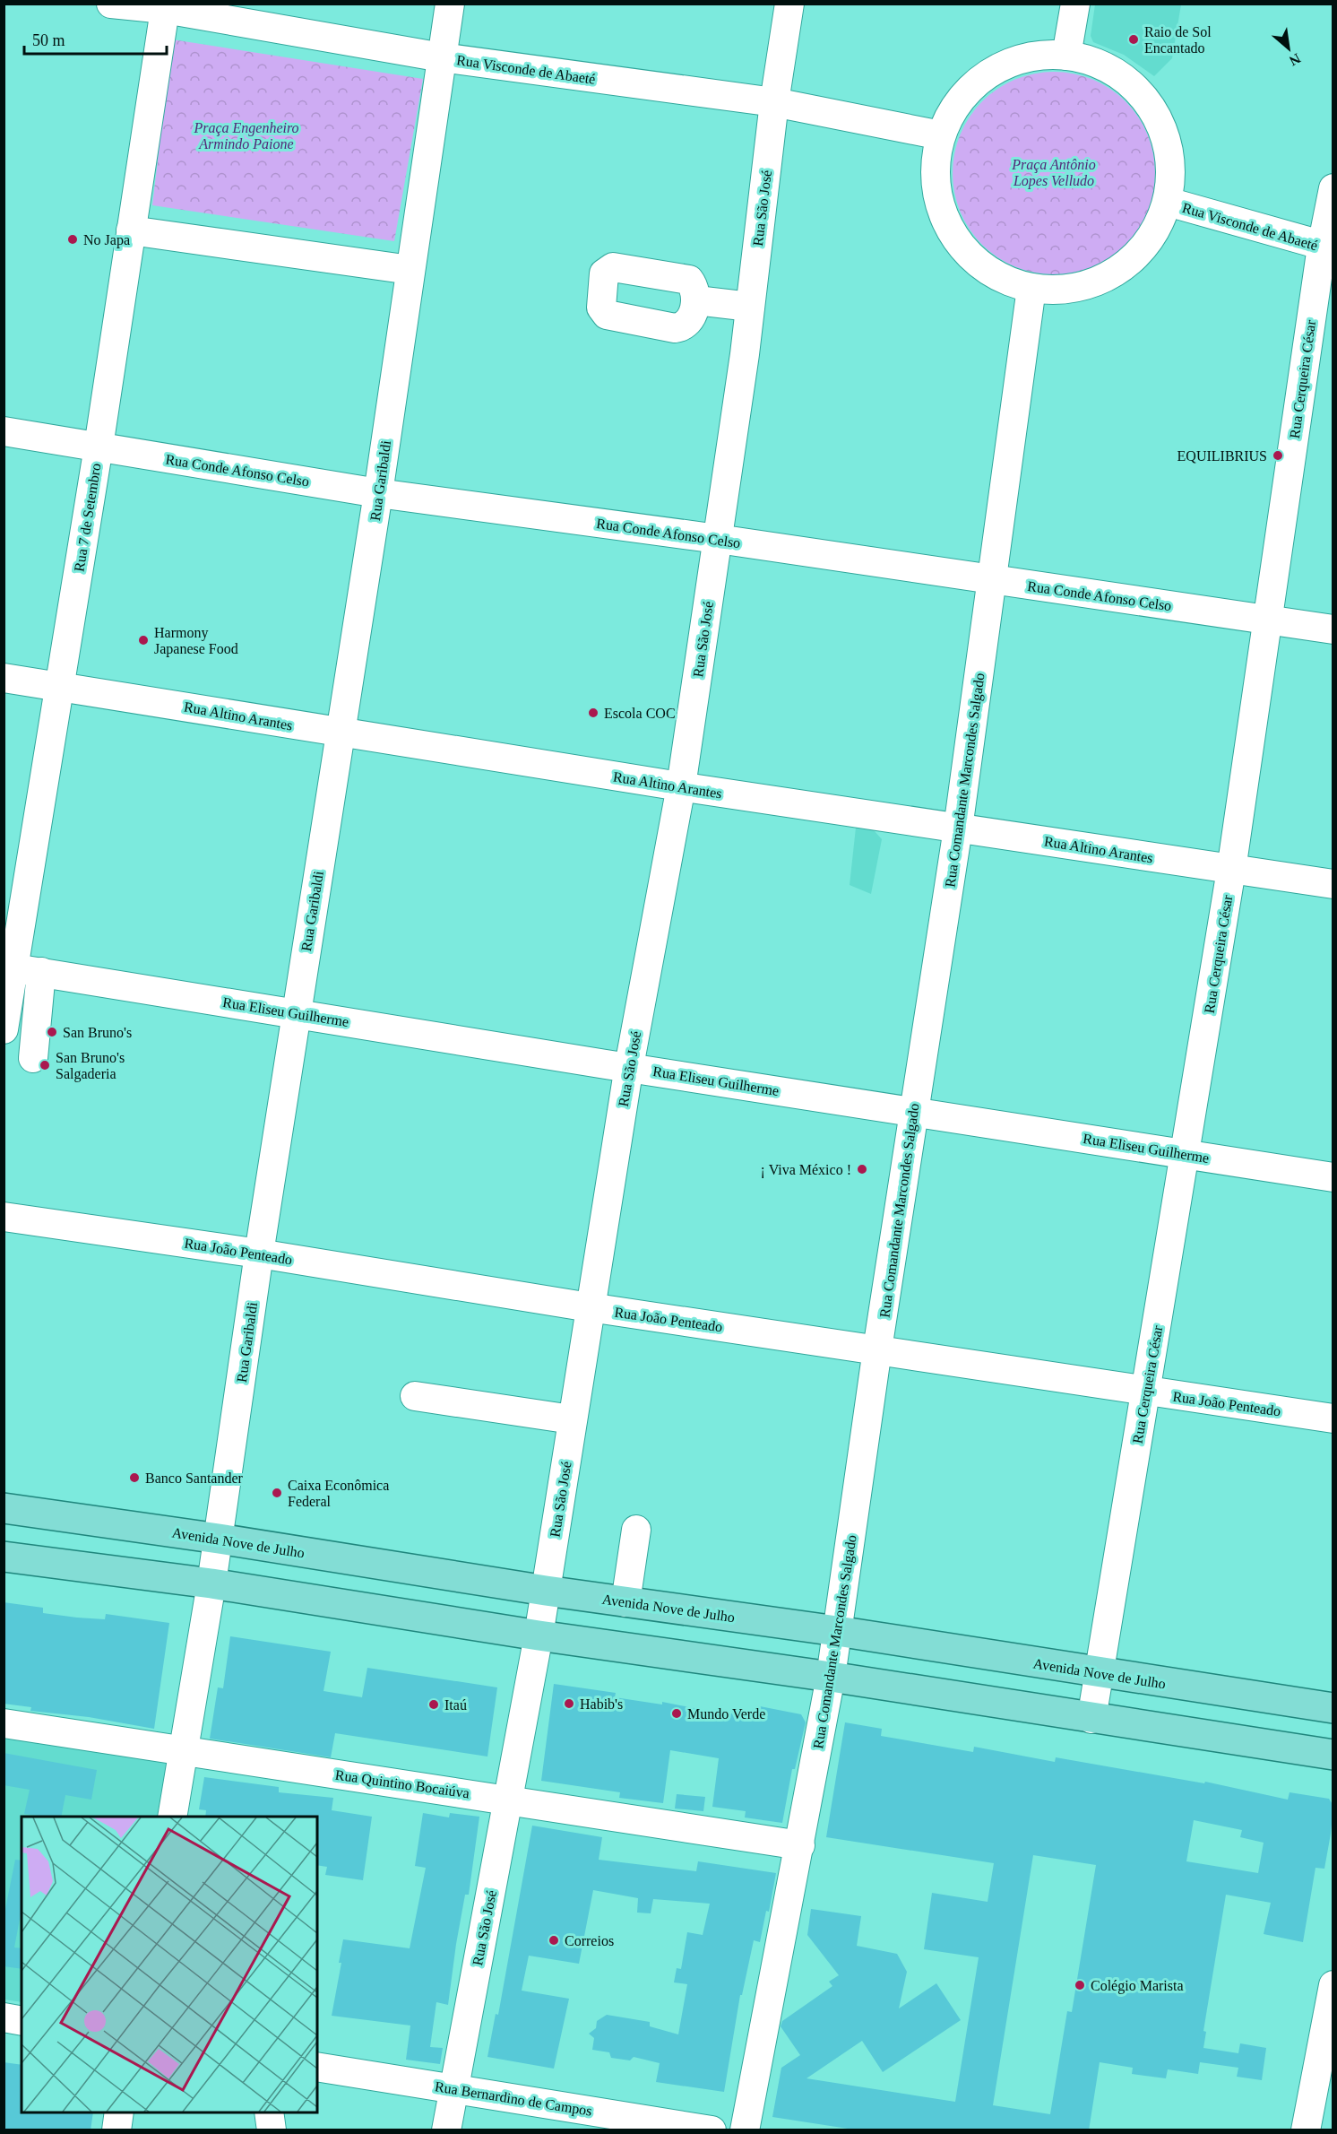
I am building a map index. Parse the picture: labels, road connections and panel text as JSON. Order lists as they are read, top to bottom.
{
  "streets": {
    "main road": ["Avenida Nove de Julho"],
    "street": [
      "Rua Visconde de Abaeté",
      "Rua São José",
      "Rua Cerqueira César",
      "Rua Conde Afonso Celso",
      "Rua Garibaldi",
      "Rua 7 de Setembro",
      "Rua Altino Arantes",
      "Rua Comandante Marcondes Salgado",
      "Rua Eliseu Guilherme",
      "Rua João Penteado",
      "Rua Quintino Bocaiúva",
      "Rua Bernardino de Campos"
    ]
  },
  "crossings": [
    ["Rua Visconde de Abaeté", "Rua São José"],
    ["Rua Visconde de Abaeté", "Rua Cerqueira César"],
    ["Rua Visconde de Abaeté", "Rua Garibaldi"],
    ["Rua Visconde de Abaeté", "Rua 7 de Setembro"],
    ["Rua São José", "Rua Conde Afonso Celso"],
    ["Rua São José", "Rua Altino Arantes"],
    ["Rua São José", "Rua Eliseu Guilherme"],
    ["Rua São José", "Rua João Penteado"],
    ["Rua São José", "Avenida Nove de Julho"],
    ["Rua São José", "Rua Quintino Bocaiúva"],
    ["Rua São José", "Rua Bernardino de Campos"],
    ["Rua Cerqueira César", "Rua Conde Afonso Celso"],
    ["Rua Cerqueira César", "Rua Altino Arantes"],
    ["Rua Cerqueira César", "Rua Eliseu Guilherme"],
    ["Rua Cerqueira César", "Rua João Penteado"],
    ["Rua Cerqueira César", "Avenida Nove de Julho"],
    ["Rua Conde Afonso Celso", "Rua Garibaldi"],
    ["Rua Conde Afonso Celso", "Rua 7 de Setembro"],
    ["Rua Conde Afonso Celso", "Rua Comandante Marcondes Salgado"],
    ["Rua Garibaldi", "Rua Altino Arantes"],
    ["Rua Garibaldi", "Rua Eliseu Guilherme"],
    ["Rua Garibaldi", "Rua João Penteado"],
    ["Rua Garibaldi", "Avenida Nove de Julho"],
    ["Rua Garibaldi", "Rua Quintino Bocaiúva"],
    ["Rua 7 de Setembro", "Rua Altino Arantes"],
    ["Rua 7 de Setembro", "Rua Eliseu Guilherme"],
    ["Rua Altino Arantes", "Rua Comandante Marcondes Salgado"],
    ["Rua Comandante Marcondes Salgado", "Rua Eliseu Guilherme"],
    ["Rua Comandante Marcondes Salgado", "Rua João Penteado"],
    ["Rua Comandante Marcondes Salgado", "Avenida Nove de Julho"],
    ["Rua Comandante Marcondes Salgado", "Rua Quintino Bocaiúva"]
  ],
  "parks": ["Praça Engenheiro Armindo Paione", "Praça Antônio Lopes Velludo"],
  "places": [
    "Raio de Sol Encantado",
    "No Japa",
    "EQUILIBRIUS",
    "Harmony Japanese Food",
    "Escola COC",
    "San Bruno's",
    "San Bruno's Salgaderia",
    "¡ Viva México !",
    "Banco Santander",
    "Caixa Econômica Federal",
    "Habib's",
    "Itaú",
    "Mundo Verde",
    "Correios",
    "Colégio Marista"
  ],
  "scale_bar": "50 m",
  "north": "bottom right"
}
